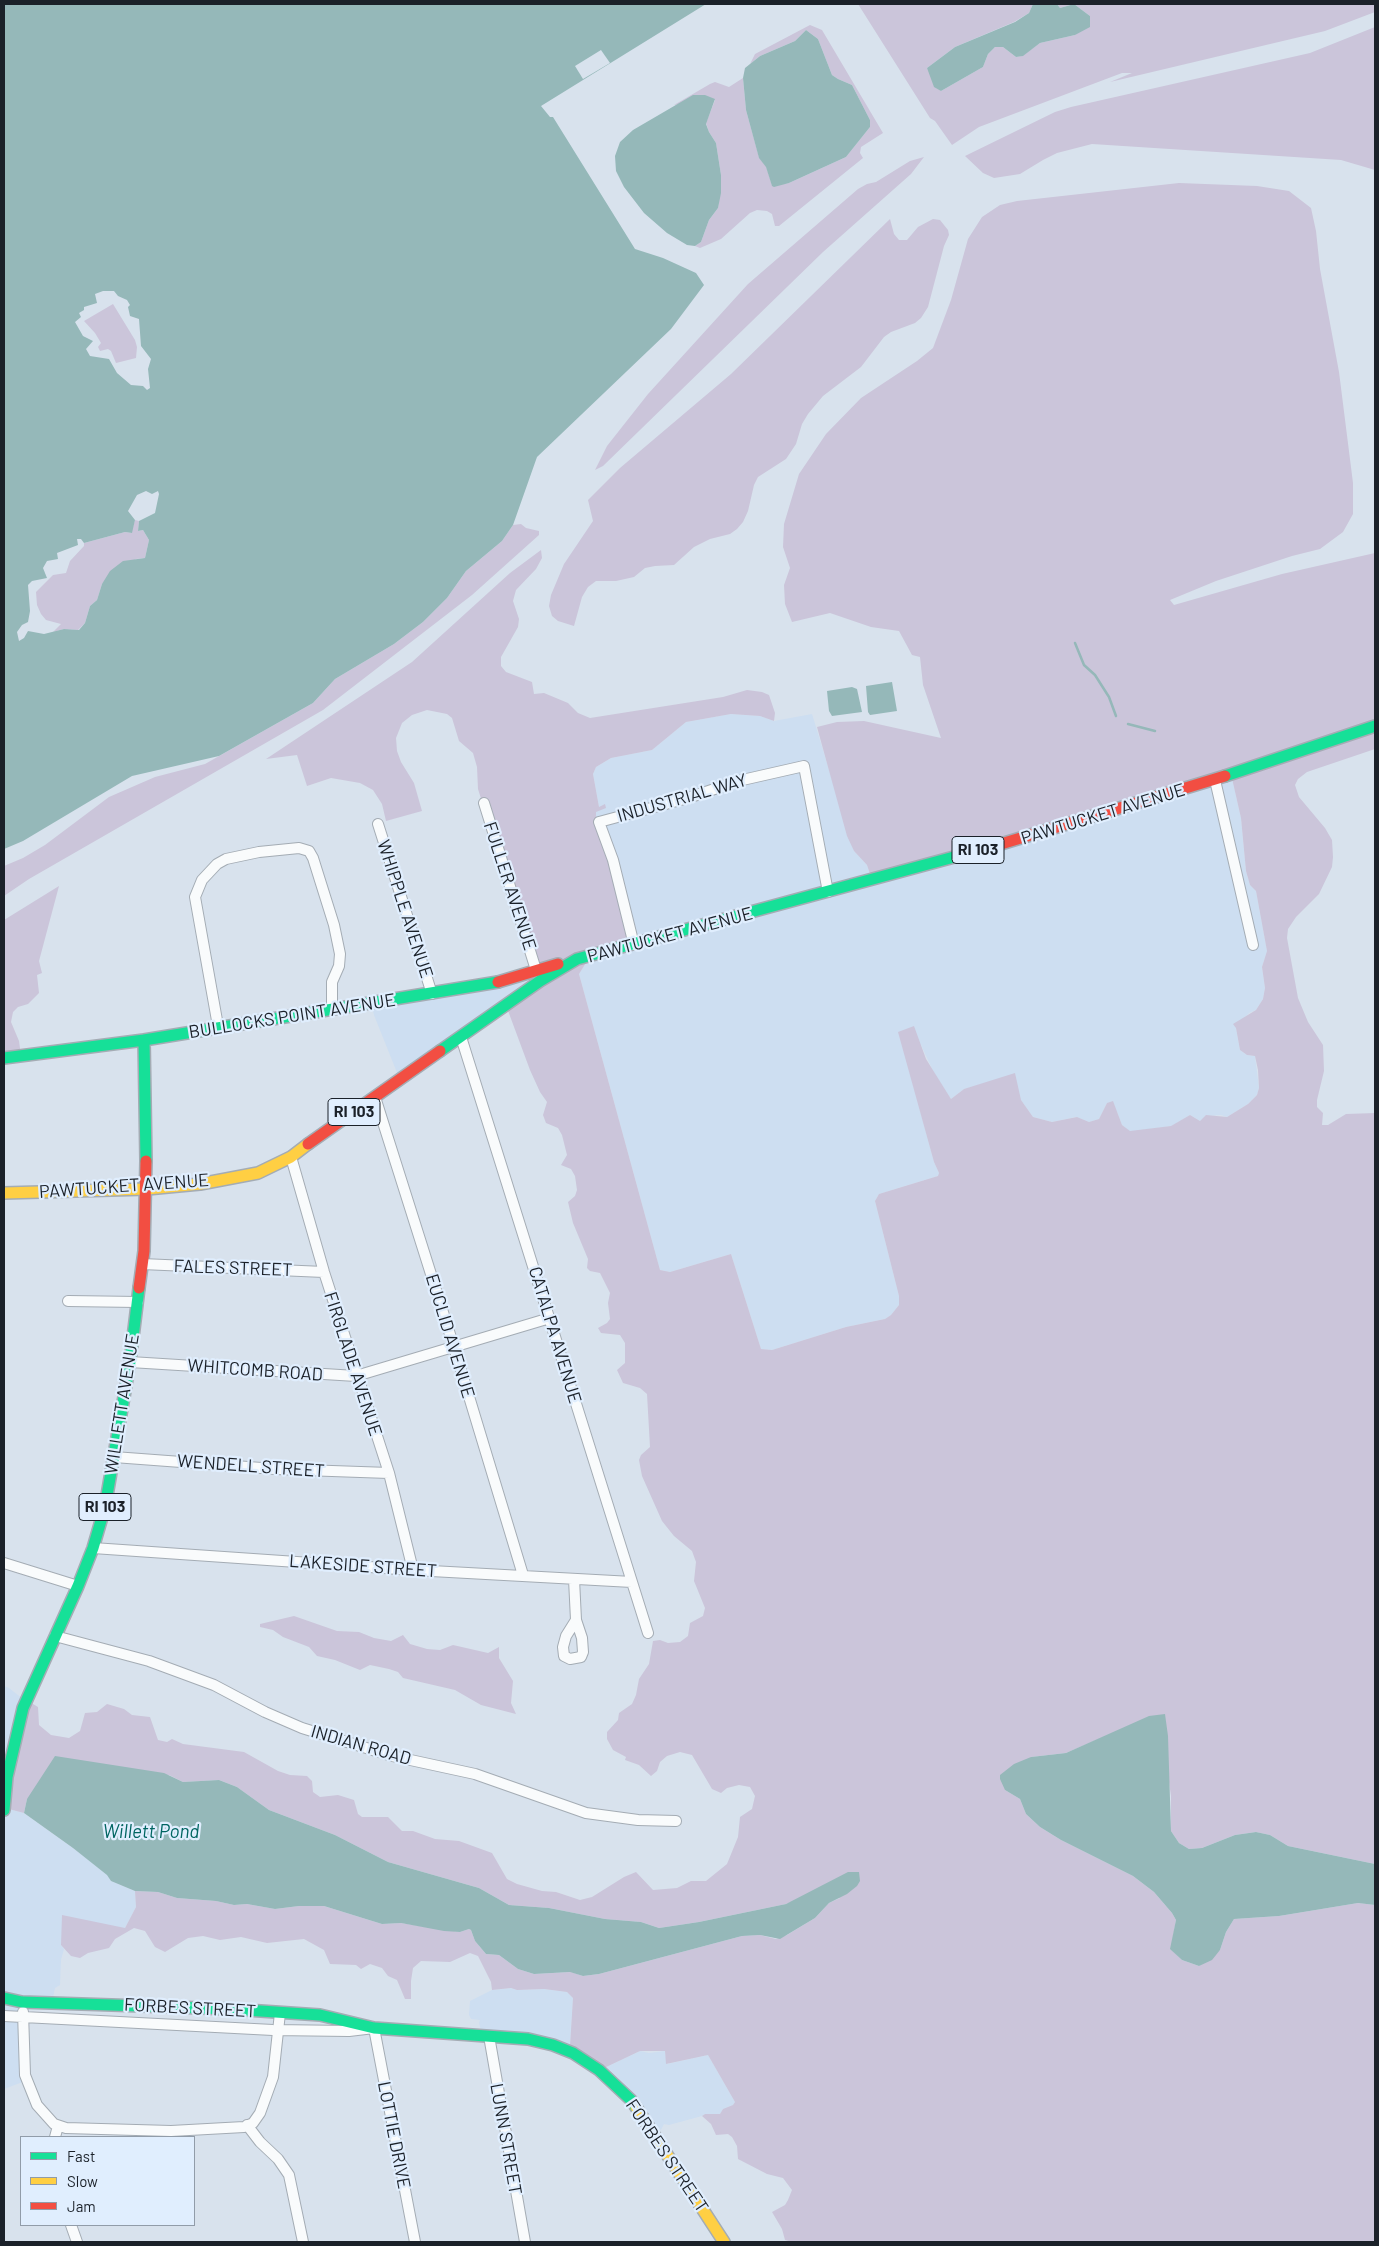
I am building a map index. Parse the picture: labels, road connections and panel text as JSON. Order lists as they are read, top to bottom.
{
  "streets": {
    "main road": [
      "PAWTUCKET AVENUE",
      "RI 103",
      "BULLOCKS POINT AVENUE",
      "WILLETT AVENUE",
      "FORBES STREET"
    ],
    "street": [
      "INDUSTRIAL WAY",
      "FULLER AVENUE",
      "WHIPPLE AVENUE",
      "FALES STREET",
      "CATALPA AVENUE",
      "EUCLID AVENUE",
      "FIRGLADE AVENUE",
      "WHITCOMB ROAD",
      "WENDELL STREET",
      "LAKESIDE STREET",
      "INDIAN ROAD",
      "LOTTIE DRIVE",
      "LUNN STREET"
    ]
  },
  "crossings": [
    ["INDUSTRIAL WAY", "PAWTUCKET AVENUE"],
    ["PAWTUCKET AVENUE", "BULLOCKS POINT AVENUE"],
    ["PAWTUCKET AVENUE", "CATALPA AVENUE"],
    ["PAWTUCKET AVENUE", "EUCLID AVENUE"],
    ["PAWTUCKET AVENUE", "FIRGLADE AVENUE"],
    ["PAWTUCKET AVENUE", "WILLETT AVENUE"],
    ["FULLER AVENUE", "BULLOCKS POINT AVENUE"],
    ["WHIPPLE AVENUE", "BULLOCKS POINT AVENUE"],
    ["BULLOCKS POINT AVENUE", "WILLETT AVENUE"],
    ["FALES STREET", "FIRGLADE AVENUE"],
    ["FALES STREET", "WILLETT AVENUE"],
    ["CATALPA AVENUE", "WHITCOMB ROAD"],
    ["CATALPA AVENUE", "LAKESIDE STREET"],
    ["EUCLID AVENUE", "WHITCOMB ROAD"],
    ["EUCLID AVENUE", "LAKESIDE STREET"],
    ["FIRGLADE AVENUE", "WHITCOMB ROAD"],
    ["FIRGLADE AVENUE", "WENDELL STREET"],
    ["FIRGLADE AVENUE", "LAKESIDE STREET"],
    ["WHITCOMB ROAD", "WILLETT AVENUE"],
    ["WILLETT AVENUE", "WENDELL STREET"],
    ["WILLETT AVENUE", "LAKESIDE STREET"],
    ["WILLETT AVENUE", "INDIAN ROAD"],
    ["FORBES STREET", "LOTTIE DRIVE"],
    ["FORBES STREET", "LUNN STREET"]
  ],
  "water": ["Willett Pond"],
  "legend": ["Fast", "Slow", "Jam"]
}
